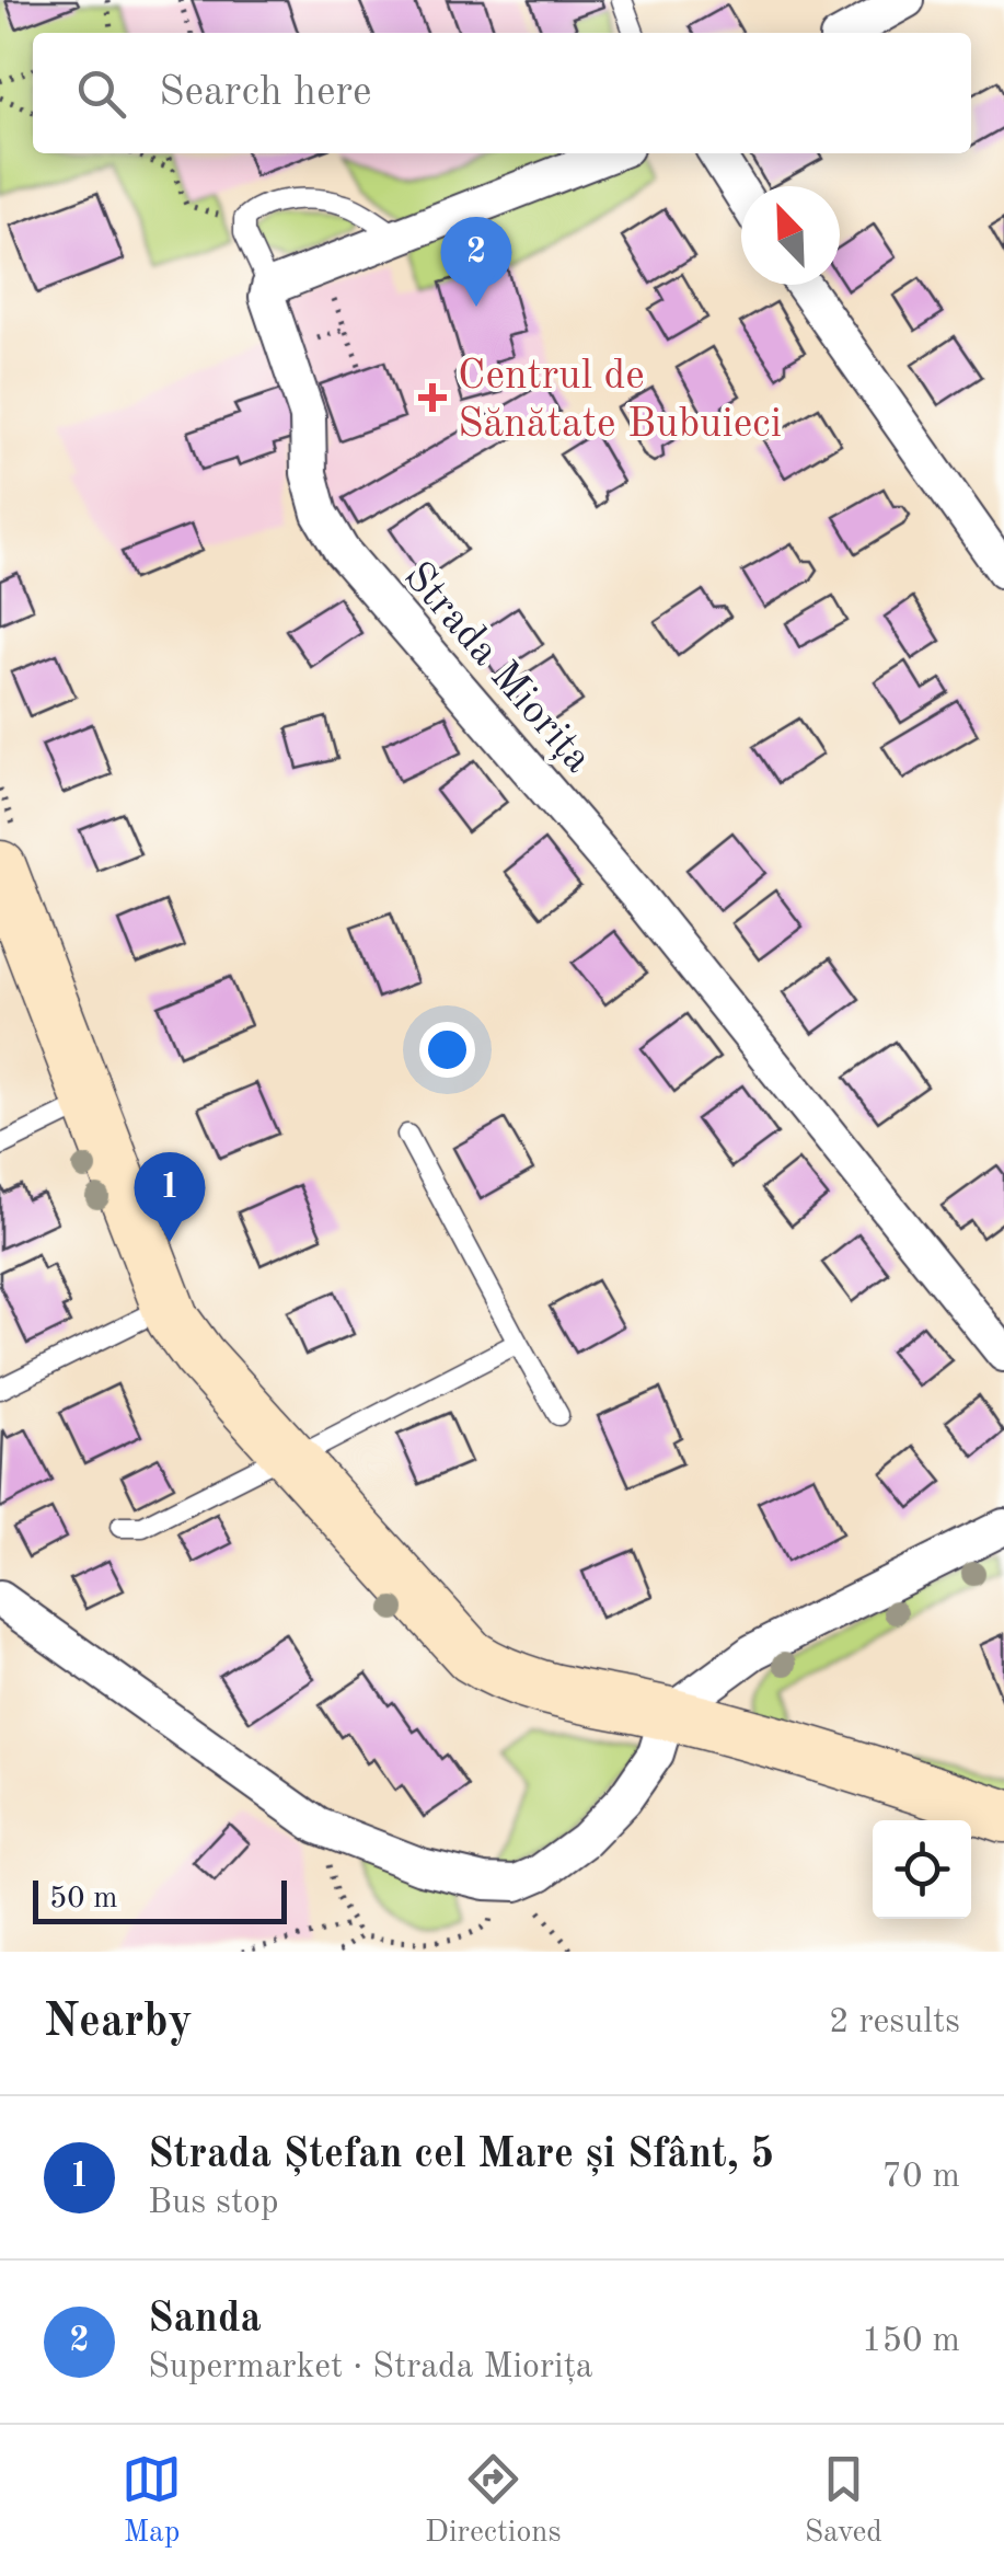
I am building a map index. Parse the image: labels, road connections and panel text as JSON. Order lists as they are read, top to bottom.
{
  "streets": {
    "street": ["Strada Miorița"]
  },
  "places": {
    "health": ["Centrul de Sănătate Bubuieci"]
  },
  "scale_bar": "50 m",
  "north": "top left",
  "page": {
    "search": "Search here",
    "pins": ["2", "1"],
    "scale": "50 m",
    "heading": ["Nearby", "2 results"],
    "list": [
      {
        "mark": "1",
        "name": "Strada Ștefan cel Mare și Sfânt, 5",
        "note": "Bus stop",
        "value": "70 m"
      },
      {
        "mark": "2",
        "name": "Sanda",
        "note": "Supermarket · Strada Miorița",
        "value": "150 m"
      }
    ],
    "nav": ["Map", "Directions", "Saved"]
  }
}
